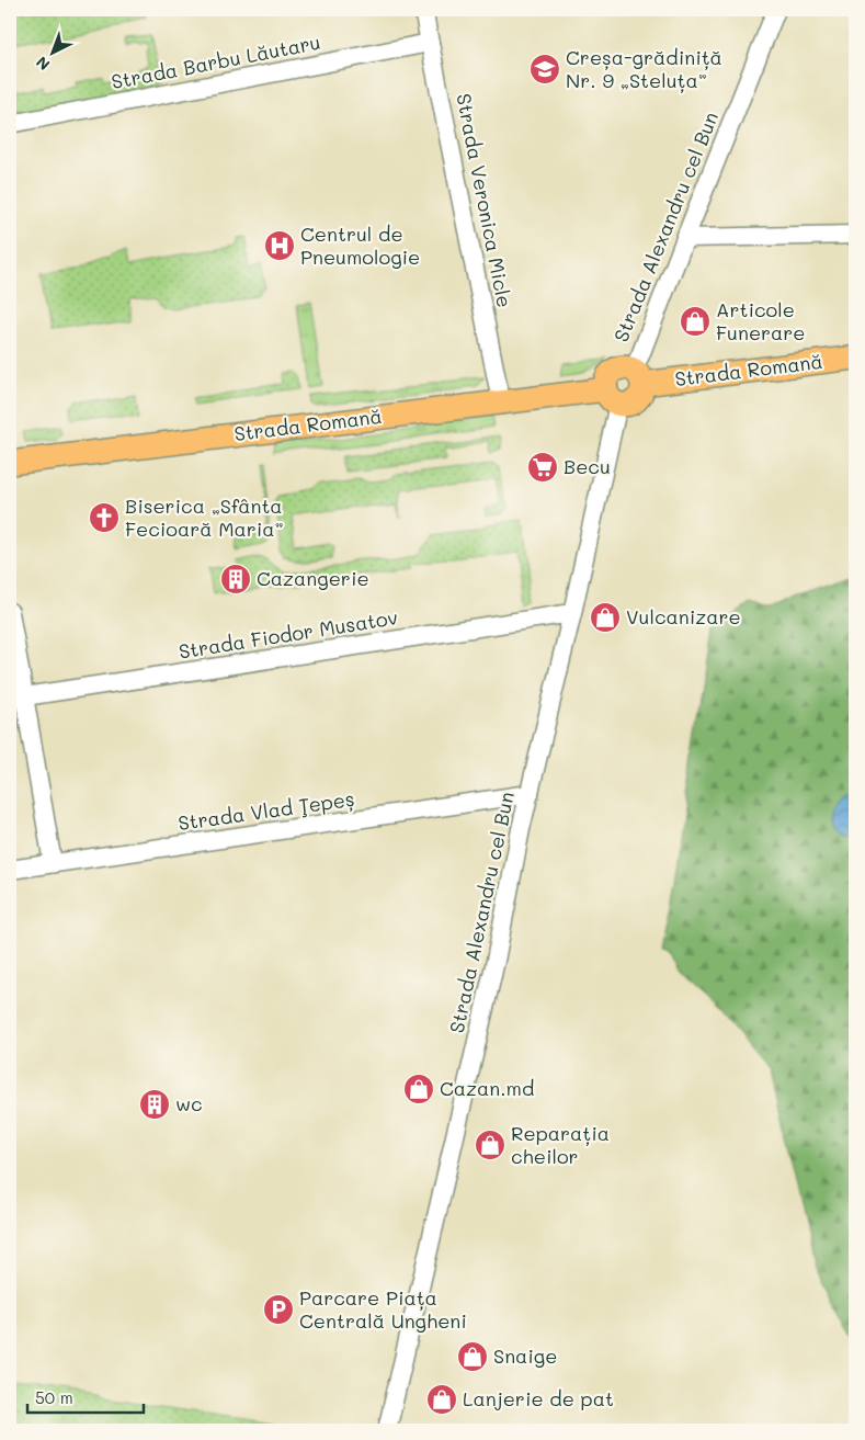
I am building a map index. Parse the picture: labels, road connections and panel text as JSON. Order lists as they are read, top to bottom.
{
  "streets": {
    "main road": ["Strada Romană"],
    "street": [
      "Strada Barbu Lăutaru",
      "Strada Veronica Micle",
      "Strada Alexandru cel Bun",
      "Strada Fiodor Musatov",
      "Strada Vlad Ţepeș"
    ]
  },
  "crossings": [
    ["Strada Barbu Lăutaru", "Strada Veronica Micle"],
    ["Strada Veronica Micle", "Strada Romană"],
    ["Strada Alexandru cel Bun", "Strada Romană"],
    ["Strada Alexandru cel Bun", "Strada Fiodor Musatov"],
    ["Strada Alexandru cel Bun", "Strada Vlad Ţepeș"]
  ],
  "places": {
    "school or university": ["Creșa-grădiniță Nr. 9 „Steluța”"],
    "hospital": ["Centrul de Pneumologie"],
    "shop": [
      "Articole Funerare",
      "Vulcanizare",
      "Cazan.md",
      "Reparația cheilor",
      "Snaige",
      "Lanjerie de pat"
    ],
    "supermarket": ["Becu"],
    "church": ["Biserica „Sfânta Fecioară Maria”"],
    "building": ["Cazangerie", "wc"],
    "parking": ["Parcare Piața Centrală Ungheni"]
  },
  "scale_bar": "50 m",
  "north": "bottom left"
}
